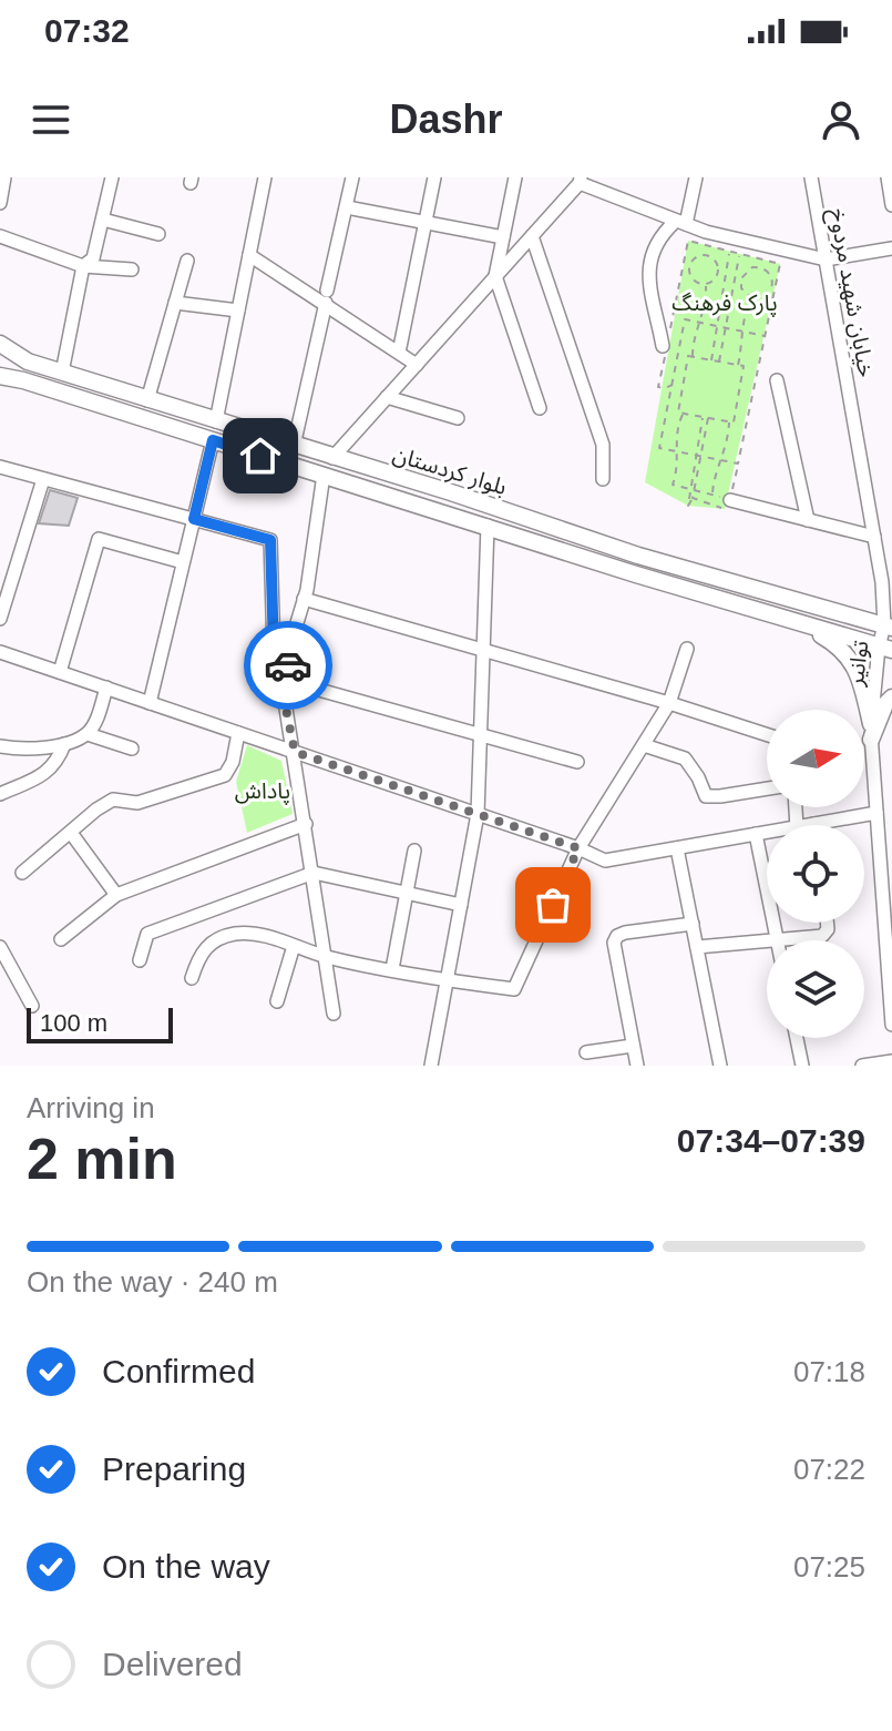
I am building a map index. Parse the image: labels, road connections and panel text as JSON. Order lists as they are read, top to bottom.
{
  "streets": {
    "main road": ["بلوار کردستان"],
    "street": ["خیابان شهید مردوخ", "توانیر"]
  },
  "crossings": [
    ["خیابان شهید مردوخ", "بلوار کردستان"],
    ["خیابان شهید مردوخ", "توانیر"],
    ["بلوار کردستان", "توانیر"]
  ],
  "parks": ["پارک فرهنگ", "پاداش"],
  "scale_bar": "100 m",
  "north": "right",
  "page": {
    "status": "07:32",
    "header": "Dashr",
    "scale": "100 m",
    "heading": ["2 min", "Arriving in", "07:34–07:39"],
    "bar": "On the way · 240 m",
    "list": [
      ["Confirmed", "07:18"],
      ["Preparing", "07:22"],
      ["On the way", "07:25"],
      "Delivered"
    ]
  }
}
